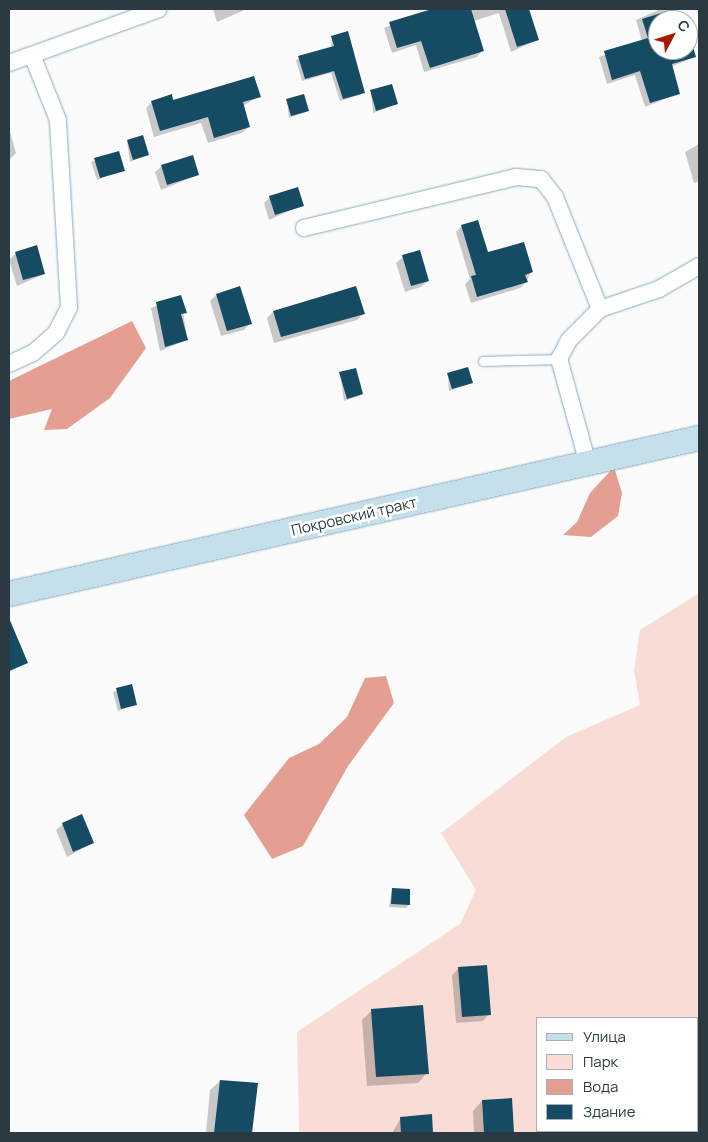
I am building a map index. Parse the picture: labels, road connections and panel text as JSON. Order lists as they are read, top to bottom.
{
  "streets": {
    "main road": ["Покровский тракт"]
  },
  "legend": [
    "Улица",
    "Парк",
    "Вода",
    "Здание"
  ],
  "north": "top right"
}
